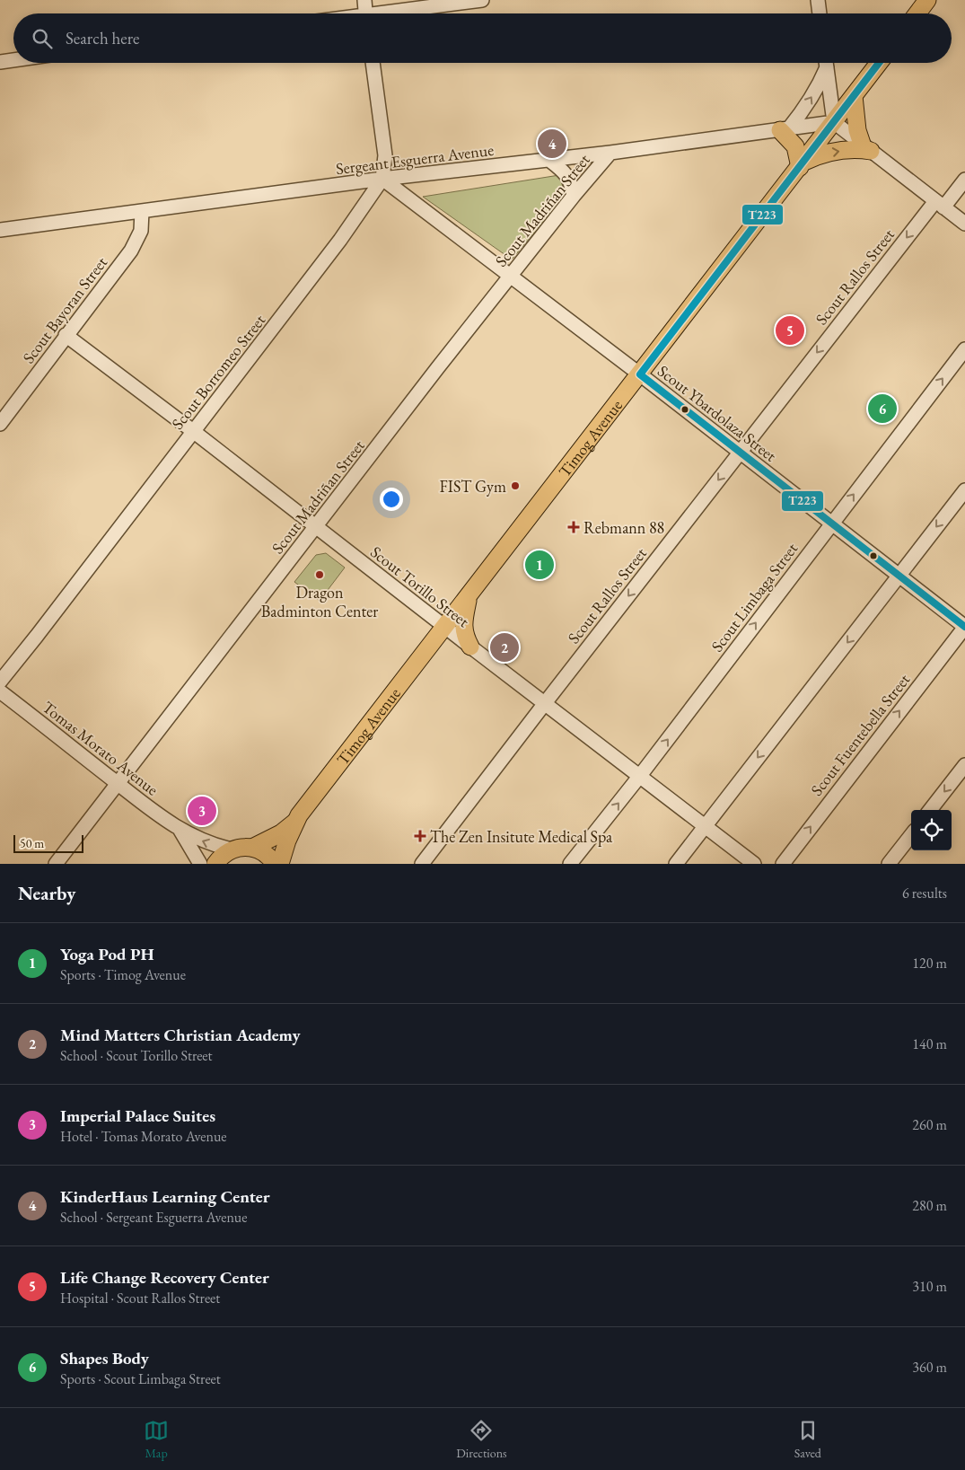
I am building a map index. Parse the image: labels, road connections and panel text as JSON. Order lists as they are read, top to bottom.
{
  "streets": {
    "main road": ["Timog Avenue"],
    "street": [
      "Sergeant Esguerra Avenue",
      "Scout Madriñan Street",
      "Scout Rallos Street",
      "Scout Bayoran Street",
      "Scout Borromeo Street",
      "Scout Ybardolaza Street",
      "Scout Torillo Street",
      "Scout Limbaga Street",
      "Scout Fuentebella Street",
      "Tomas Morato Avenue"
    ]
  },
  "crossings": [
    ["Sergeant Esguerra Avenue", "Scout Madriñan Street"],
    ["Sergeant Esguerra Avenue", "Scout Bayoran Street"],
    ["Sergeant Esguerra Avenue", "Scout Borromeo Street"],
    ["Sergeant Esguerra Avenue", "Scout Ybardolaza Street"],
    ["Sergeant Esguerra Avenue", "Timog Avenue"],
    ["Scout Madriñan Street", "Scout Ybardolaza Street"],
    ["Scout Madriñan Street", "Scout Torillo Street"],
    ["Scout Madriñan Street", "Tomas Morato Avenue"],
    ["Scout Rallos Street", "Scout Ybardolaza Street"],
    ["Scout Rallos Street", "Scout Torillo Street"],
    ["Scout Bayoran Street", "Scout Torillo Street"],
    ["Scout Borromeo Street", "Scout Ybardolaza Street"],
    ["Scout Borromeo Street", "Scout Torillo Street"],
    ["Scout Ybardolaza Street", "Timog Avenue"],
    ["Scout Ybardolaza Street", "Scout Limbaga Street"],
    ["Scout Ybardolaza Street", "Scout Fuentebella Street"],
    ["Timog Avenue", "Scout Torillo Street"],
    ["Scout Torillo Street", "Scout Limbaga Street"]
  ],
  "one_way": ["Scout Rallos Street"],
  "places": {
    "other": ["FIST Gym", "Dragon Badminton Center"],
    "health": ["Rebmann 88", "The Zen Insitute Medical Spa"]
  },
  "lines": ["transit line T223"],
  "scale_bar": "50 m",
  "page": {
    "search": "Search here",
    "pins": [
      "4",
      "5",
      "6",
      "1",
      "2",
      "3"
    ],
    "scale": "50 m",
    "heading": ["Nearby", "6 results"],
    "list": [
      {
        "mark": "1",
        "name": "Yoga Pod PH",
        "note": "Sports · Timog Avenue",
        "value": "120 m"
      },
      {
        "mark": "2",
        "name": "Mind Matters Christian Academy",
        "note": "School · Scout Torillo Street",
        "value": "140 m"
      },
      {
        "mark": "3",
        "name": "Imperial Palace Suites",
        "note": "Hotel · Tomas Morato Avenue",
        "value": "260 m"
      },
      {
        "mark": "4",
        "name": "KinderHaus Learning Center",
        "note": "School · Sergeant Esguerra Avenue",
        "value": "280 m"
      },
      {
        "mark": "5",
        "name": "Life Change Recovery Center",
        "note": "Hospital · Scout Rallos Street",
        "value": "310 m"
      },
      {
        "mark": "6",
        "name": "Shapes Body",
        "note": "Sports · Scout Limbaga Street",
        "value": "360 m"
      }
    ],
    "nav": ["Map", "Directions", "Saved"]
  }
}
